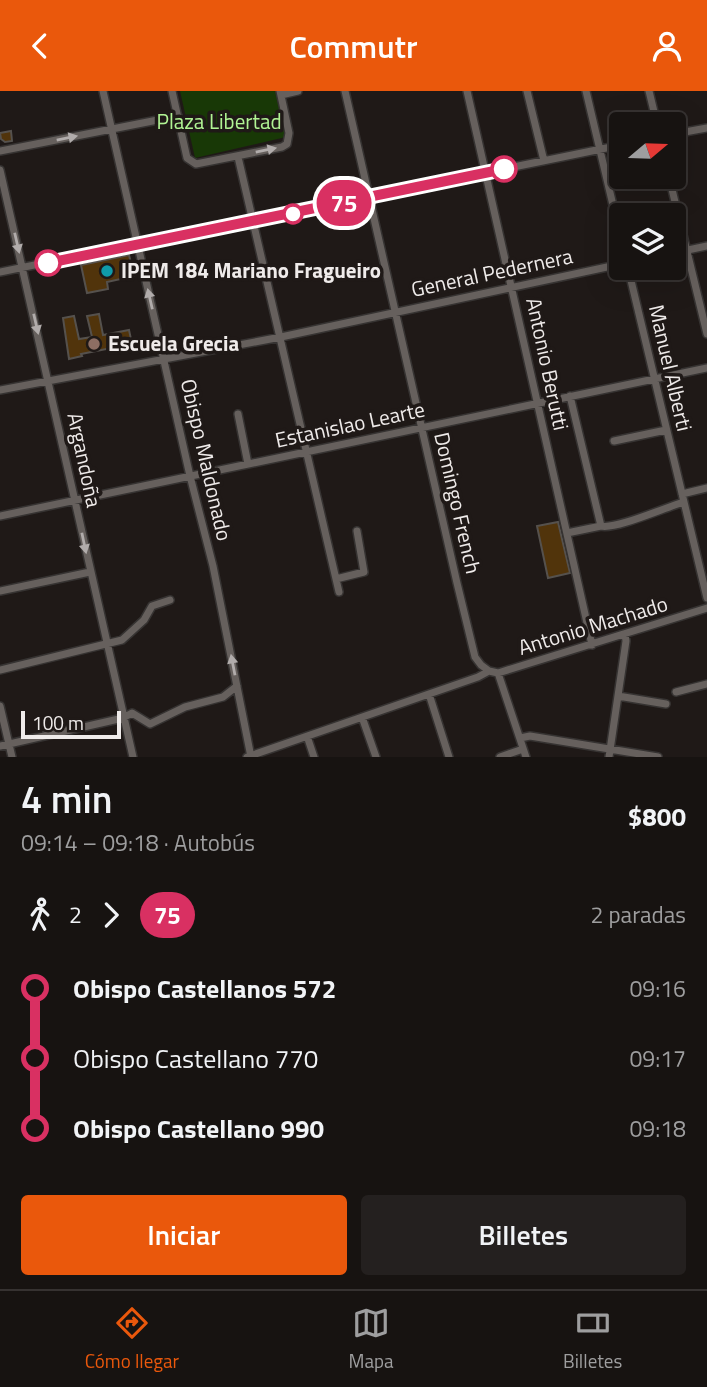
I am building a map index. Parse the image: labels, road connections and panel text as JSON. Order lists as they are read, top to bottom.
{
  "streets": {
    "street": [
      "General Pedernera",
      "Antonio Berutti",
      "Manuel Alberti",
      "Estanislao Learte",
      "Argandoña",
      "Obispo Maldonado",
      "Domingo French",
      "Antonio Machado"
    ]
  },
  "crossings": [
    ["General Pedernera", "Antonio Berutti"],
    ["General Pedernera", "Argandoña"],
    ["General Pedernera", "Obispo Maldonado"],
    ["General Pedernera", "Domingo French"],
    ["Antonio Berutti", "Estanislao Learte"],
    ["Antonio Berutti", "Antonio Machado"],
    ["Manuel Alberti", "Estanislao Learte"],
    ["Estanislao Learte", "Argandoña"],
    ["Estanislao Learte", "Obispo Maldonado"],
    ["Estanislao Learte", "Domingo French"],
    ["Domingo French", "Antonio Machado"]
  ],
  "one_way": ["Argandoña", "Obispo Maldonado"],
  "parks": ["Plaza Libertad"],
  "places": ["IPEM 184 Mariano Fragueiro", "Escuela Grecia"],
  "lines": ["bus line 75"],
  "scale_bar": "100 m",
  "north": "right",
  "page": {
    "header": "Commutr",
    "on_map": "75",
    "scale": "100 m",
    "heading": ["4 min", "09:14 – 09:18 · Autobús", "$800"],
    "legs": ["2", "75", "2 paradas"],
    "list": [
      {
        "name": "Obispo Castellanos 572",
        "value": "09:16"
      },
      {
        "name": "Obispo Castellano 770",
        "value": "09:17"
      },
      {
        "name": "Obispo Castellano 990",
        "value": "09:18"
      }
    ],
    "buttons": ["Iniciar", "Billetes"],
    "tabs": ["Cómo llegar", "Mapa", "Billetes"]
  }
}
